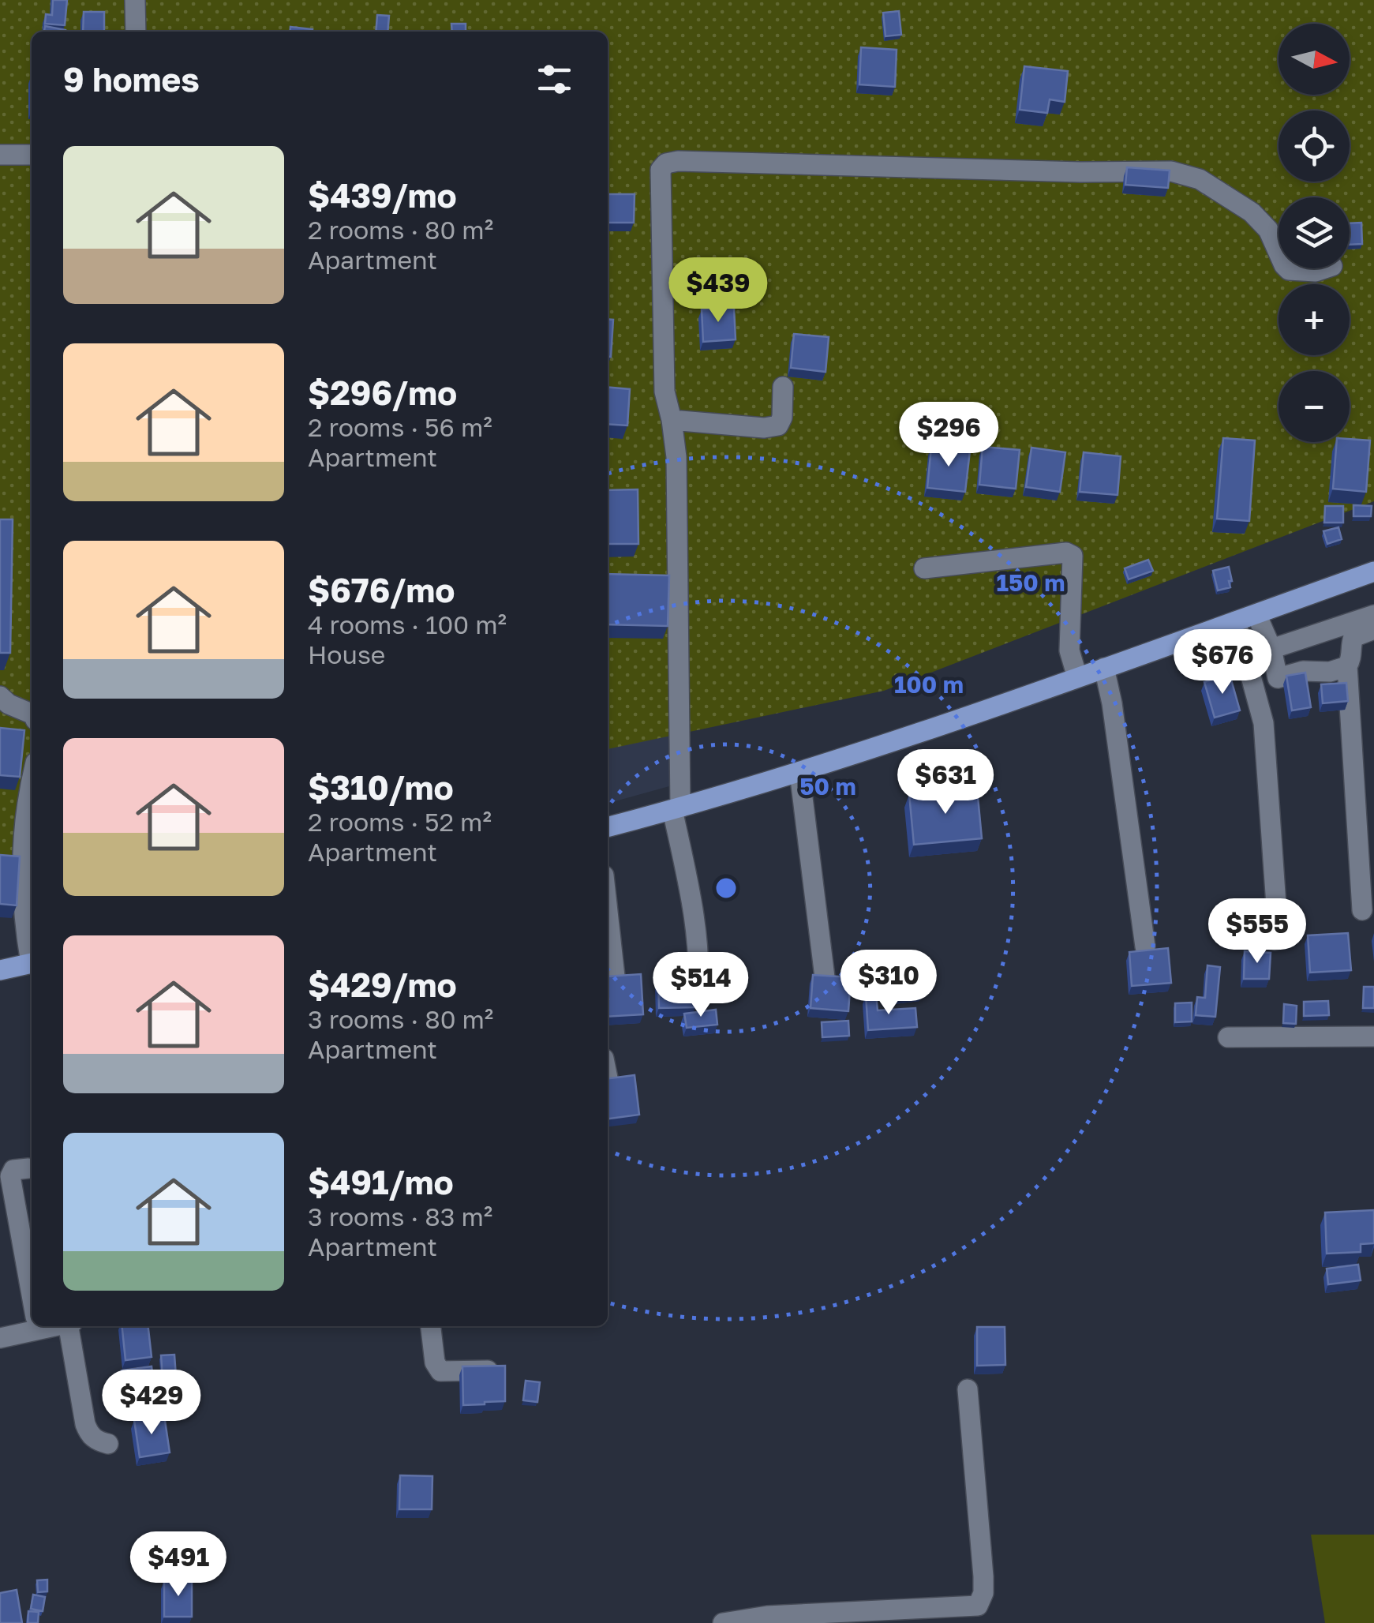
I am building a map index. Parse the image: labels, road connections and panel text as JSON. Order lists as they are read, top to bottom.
{
  "north": "right",
  "page": {
    "map_buttons": ["+", "−"],
    "heading": "9 homes",
    "list": [
      {
        "name": "$439/mo",
        "note": "2 rooms · 80 m² · Apartment"
      },
      {
        "name": "$296/mo",
        "note": "2 rooms · 56 m² · Apartment"
      },
      {
        "name": "$676/mo",
        "note": "4 rooms · 100 m² · House"
      },
      {
        "name": "$310/mo",
        "note": "2 rooms · 52 m² · Apartment"
      },
      {
        "name": "$429/mo",
        "note": "3 rooms · 80 m² · Apartment"
      },
      {
        "name": "$491/mo",
        "note": "3 rooms · 83 m² · Apartment"
      }
    ],
    "price": [
      "$439",
      "$296",
      "$676",
      "$631",
      "$555",
      "$310",
      "$514",
      "$429",
      "$491"
    ]
  },
  "rings": ["150 m", "100 m", "50 m"]
}
